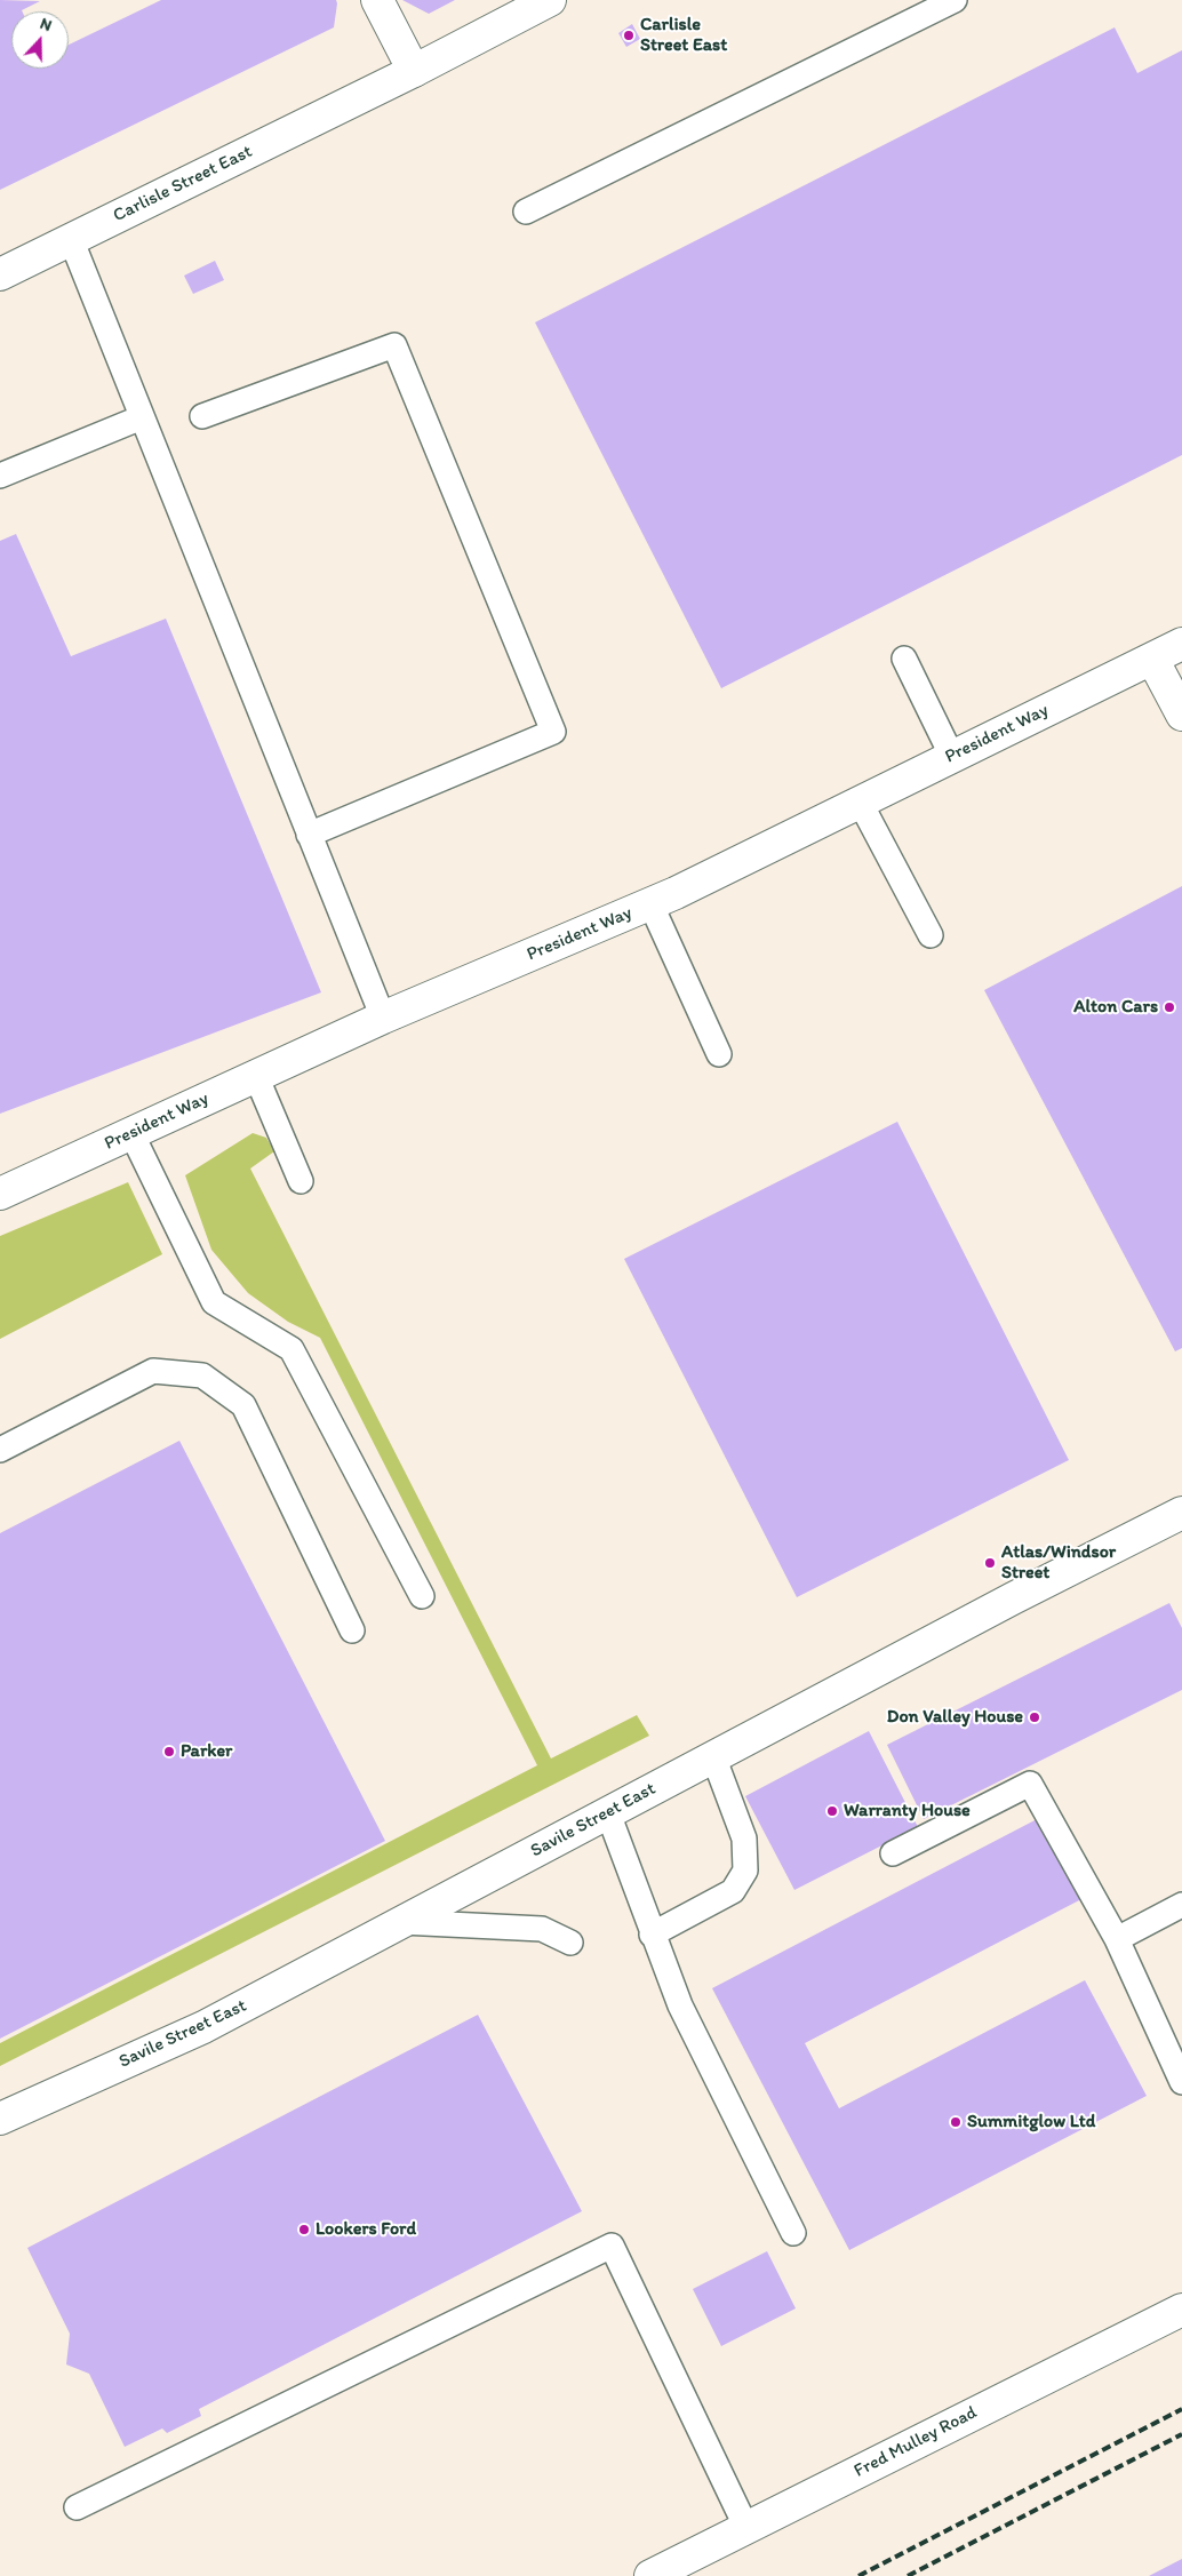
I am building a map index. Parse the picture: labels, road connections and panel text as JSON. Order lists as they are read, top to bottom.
{
  "streets": {
    "main road": [
      "Carlisle Street East",
      "President Way",
      "Savile Street East",
      "Fred Mulley Road"
    ]
  },
  "places": [
    "Carlisle Street East",
    "Alton Cars",
    "Atlas/Windsor Street",
    "Don Valley House",
    "Parker",
    "Warranty House",
    "Summitglow Ltd",
    "Lookers Ford"
  ],
  "north": "top"
}
